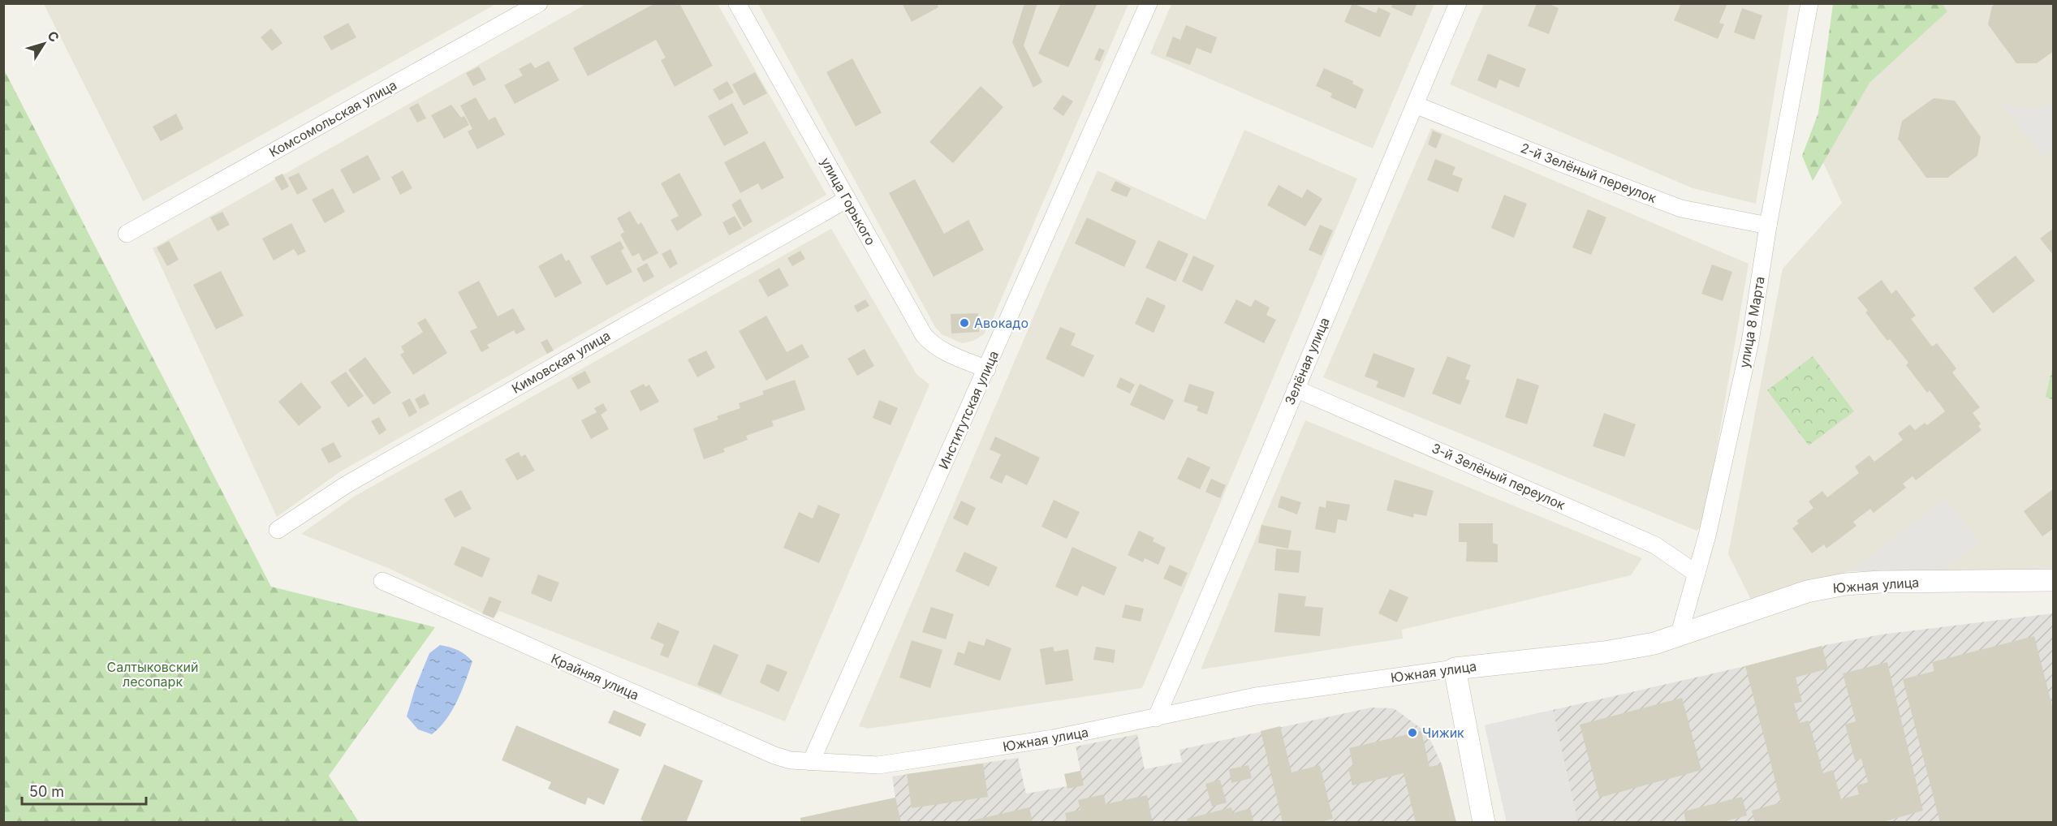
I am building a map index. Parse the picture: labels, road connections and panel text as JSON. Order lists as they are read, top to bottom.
{
  "streets": {
    "street": [
      "Комсомольская улица",
      "2-й Зелёный переулок",
      "улица Горького",
      "улица 8 Марта",
      "Зелёная улица",
      "Кимовская улица",
      "Институтская улица",
      "3-й Зелёный переулок",
      "Южная улица",
      "Крайняя улица"
    ]
  },
  "crossings": [
    ["2-й Зелёный переулок", "улица 8 Марта"],
    ["2-й Зелёный переулок", "Зелёная улица"],
    ["улица Горького", "Кимовская улица"],
    ["улица Горького", "Институтская улица"],
    ["улица 8 Марта", "3-й Зелёный переулок"],
    ["улица 8 Марта", "Южная улица"],
    ["Зелёная улица", "3-й Зелёный переулок"],
    ["Зелёная улица", "Южная улица"],
    ["Институтская улица", "Южная улица"],
    ["Институтская улица", "Крайняя улица"],
    ["Южная улица", "Крайняя улица"]
  ],
  "parks": ["Салтыковский лесопарк"],
  "places": ["Авокадо", "Чижик"],
  "scale_bar": "50 m",
  "north": "top right"
}
